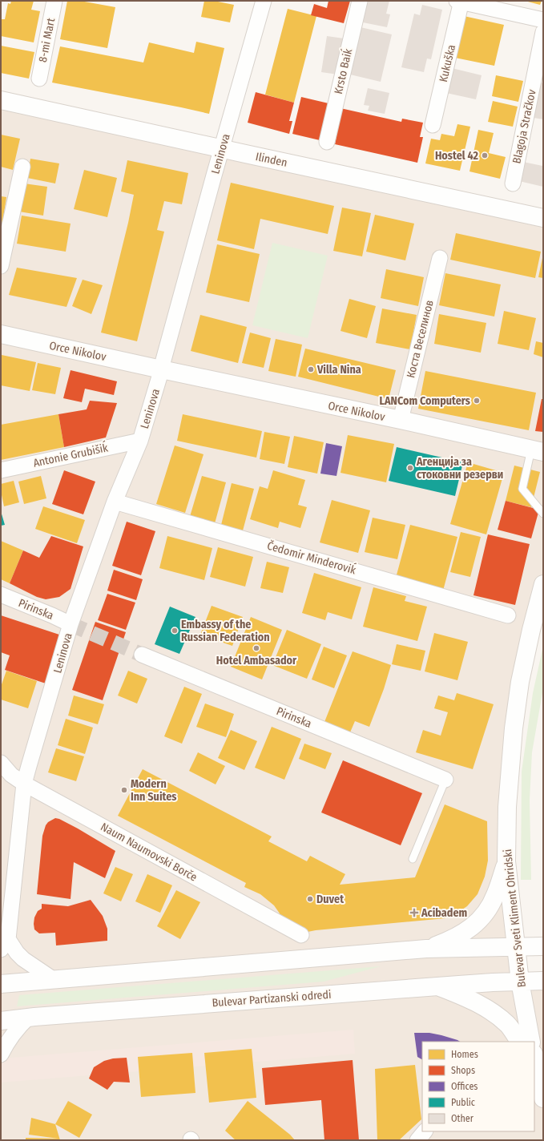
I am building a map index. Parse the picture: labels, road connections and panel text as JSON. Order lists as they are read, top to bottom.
{
  "streets": {
    "street": [
      "8-mi Mart",
      "Kukuška",
      "Krsto Baiḱ",
      "Blagoja Stračkov",
      "Leninova",
      "Ilinden",
      "Коста Веселинов",
      "Orce Nikolov",
      "Antonie Grubišiḱ",
      "Čedomir Minderoviḱ",
      "Pirinska",
      "Naum Naumovski Borče",
      "Bulevar Sveti Kliment Ohridski",
      "Bulevar Partizanski odredi"
    ]
  },
  "crossings": [
    ["Leninova", "Ilinden"],
    ["Leninova", "Orce Nikolov"],
    ["Leninova", "Antonie Grubišiḱ"],
    ["Leninova", "Čedomir Minderoviḱ"],
    ["Leninova", "Pirinska"],
    ["Leninova", "Naum Naumovski Borče"],
    ["Коста Веселинов", "Orce Nikolov"],
    ["Bulevar Sveti Kliment Ohridski", "Bulevar Partizanski odredi"]
  ],
  "places": {
    "other": [
      "Hostel 42",
      "Villa Nina",
      "LANCom Computers",
      "Агенција за стоковни резерви",
      "Embassy of the Russian Federation",
      "Hotel Ambasador",
      "Modern Inn Suites",
      "Duvet"
    ],
    "health": ["Acibadem"]
  },
  "legend": [
    "Homes",
    "Shops",
    "Offices",
    "Public",
    "Other"
  ]
}
